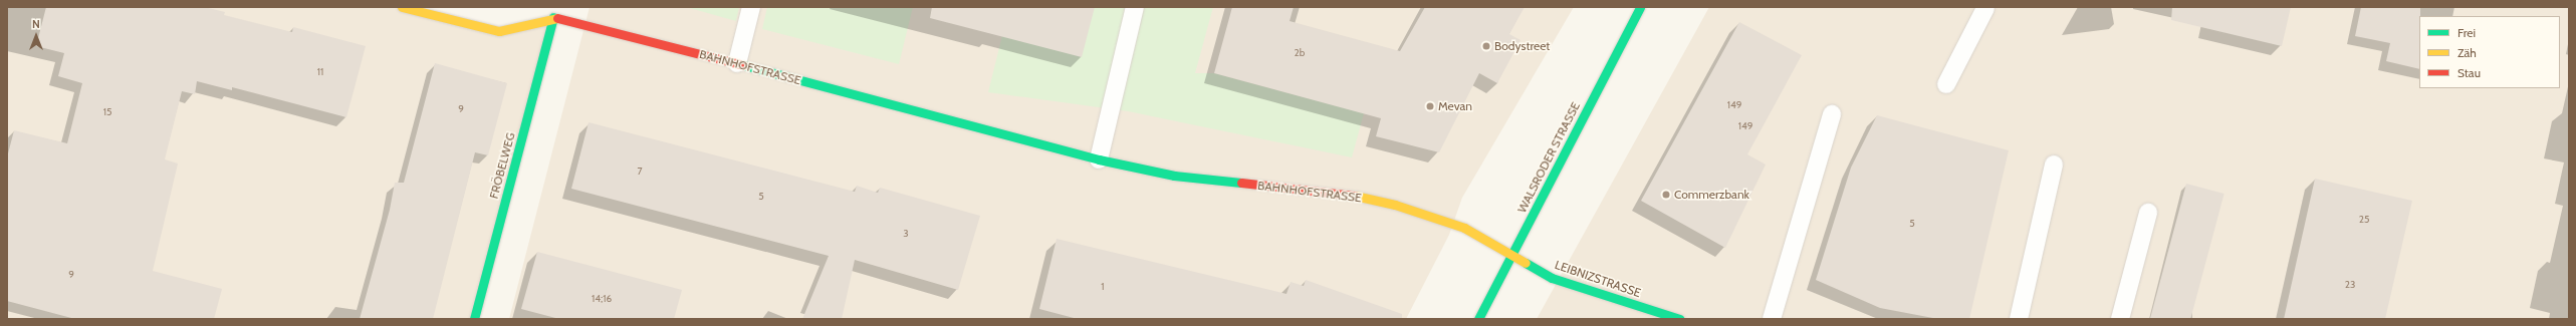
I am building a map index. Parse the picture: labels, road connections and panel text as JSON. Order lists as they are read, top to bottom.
{
  "streets": {
    "street": [
      "BAHNHOFSTRASSE",
      "WALSRODER STRASSE",
      "FRÖBELWEG",
      "LEIBNIZSTRASSE"
    ]
  },
  "crossings": [
    ["BAHNHOFSTRASSE", "WALSRODER STRASSE"],
    ["BAHNHOFSTRASSE", "FRÖBELWEG"],
    ["BAHNHOFSTRASSE", "LEIBNIZSTRASSE"],
    ["WALSRODER STRASSE", "LEIBNIZSTRASSE"]
  ],
  "places": ["Bodystreet", "Mevan", "Commerzbank"],
  "house_numbers": [
    "2b",
    "11",
    "149",
    "9",
    "15",
    "149",
    "7",
    "5",
    "25",
    "5",
    "3",
    "9",
    "23",
    "1",
    "14;16"
  ],
  "legend": ["Frei", "Zäh", "Stau"],
  "north": "top"
}
